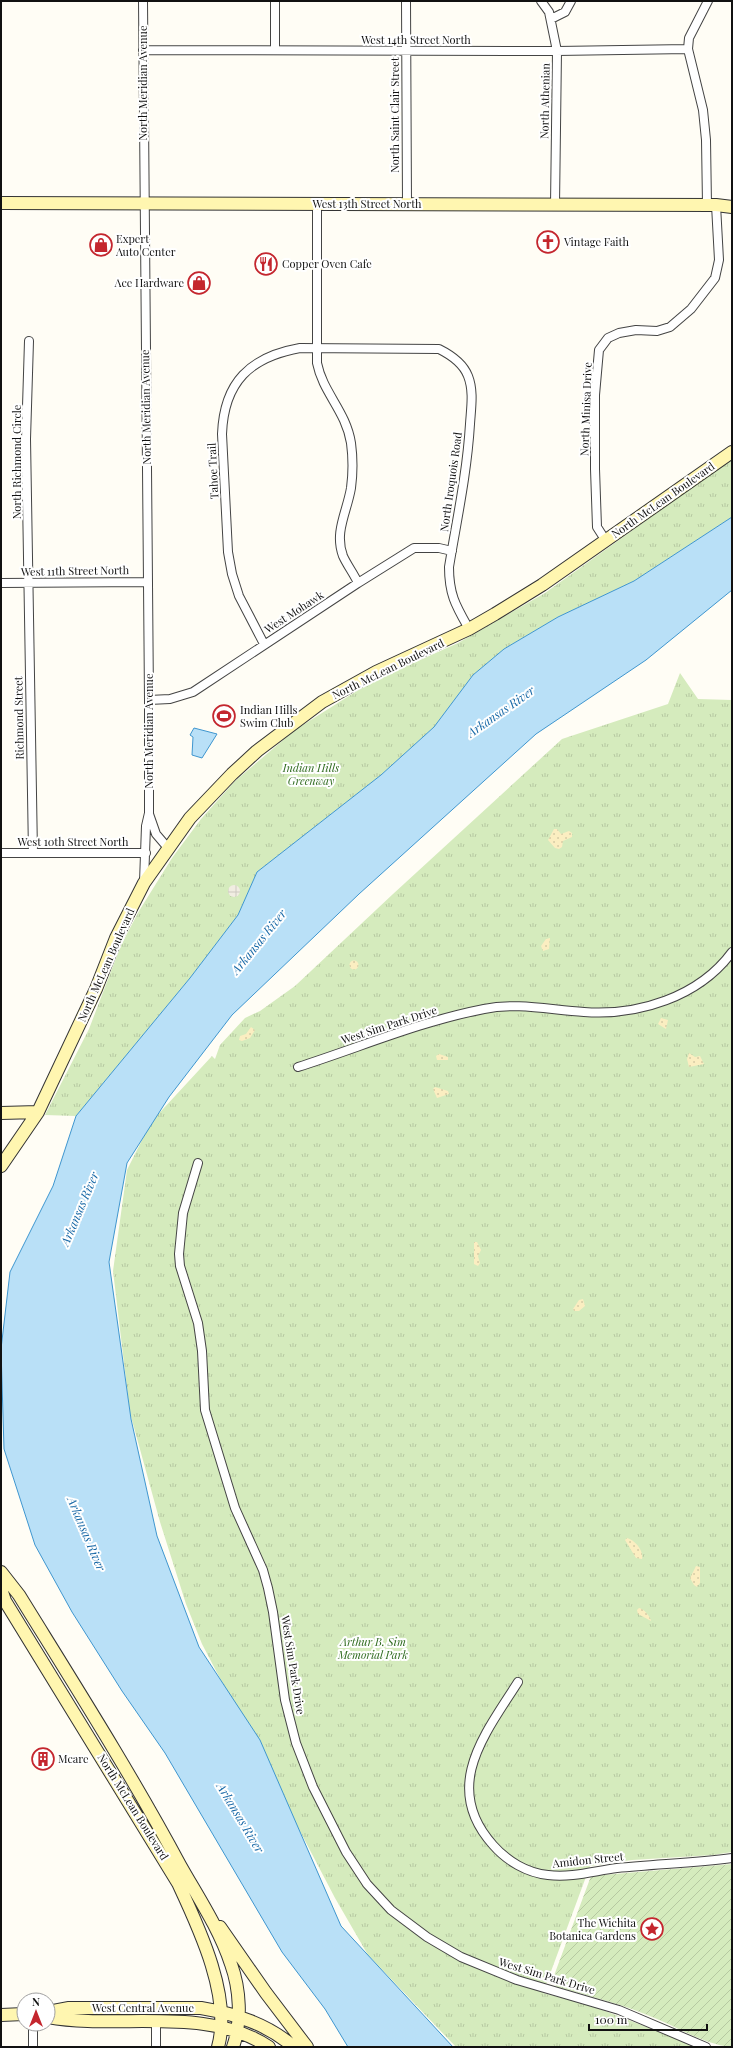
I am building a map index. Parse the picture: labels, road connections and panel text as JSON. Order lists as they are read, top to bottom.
{
  "streets": {
    "main road": ["West 13th Street North", "North McLean Boulevard", "West Central Avenue"],
    "street": [
      "West 14th Street North",
      "North Meridian Avenue",
      "North Athenian",
      "North Saint Clair Street",
      "North Minisa Drive",
      "North Richmond Circle",
      "Tahoe Trail",
      "North Iroquois Road",
      "West 11th Street North",
      "West Mohawk",
      "Richmond Street",
      "West 10th Street North",
      "West Sim Park Drive",
      "Amidon Street"
    ]
  },
  "crossings": [
    ["West 14th Street North", "North Meridian Avenue"],
    ["West 14th Street North", "North Athenian"],
    ["West 14th Street North", "North Saint Clair Street"],
    ["West 14th Street North", "North Minisa Drive"],
    ["North Meridian Avenue", "West 13th Street North"],
    ["North Meridian Avenue", "North McLean Boulevard"],
    ["North Meridian Avenue", "West 11th Street North"],
    ["North Meridian Avenue", "West Mohawk"],
    ["North Meridian Avenue", "West 10th Street North"],
    ["North Athenian", "West 13th Street North"],
    ["North Saint Clair Street", "West 13th Street North"],
    ["West 13th Street North", "North Minisa Drive"],
    ["North Minisa Drive", "North McLean Boulevard"],
    ["North Richmond Circle", "West 11th Street North"],
    ["North Richmond Circle", "Richmond Street"],
    ["Tahoe Trail", "North Iroquois Road"],
    ["Tahoe Trail", "West Mohawk"],
    ["North Iroquois Road", "North McLean Boulevard"],
    ["North Iroquois Road", "West Mohawk"],
    ["North McLean Boulevard", "West Central Avenue"],
    ["West 11th Street North", "Richmond Street"],
    ["Richmond Street", "West 10th Street North"]
  ],
  "water": ["Arkansas River"],
  "parks": ["Indian Hills Greenway", "Arthur B. Sim Memorial Park"],
  "places": {
    "church": ["Vintage Faith"],
    "shop": ["Expert Auto Center", "Ace Hardware"],
    "restaurant": ["Copper Oven Cafe"],
    "sports": ["Indian Hills Swim Club"],
    "building": ["Mcare"],
    "place": ["The Wichita Botanica Gardens"]
  },
  "scale_bar": "100 m",
  "north": "top"
}
